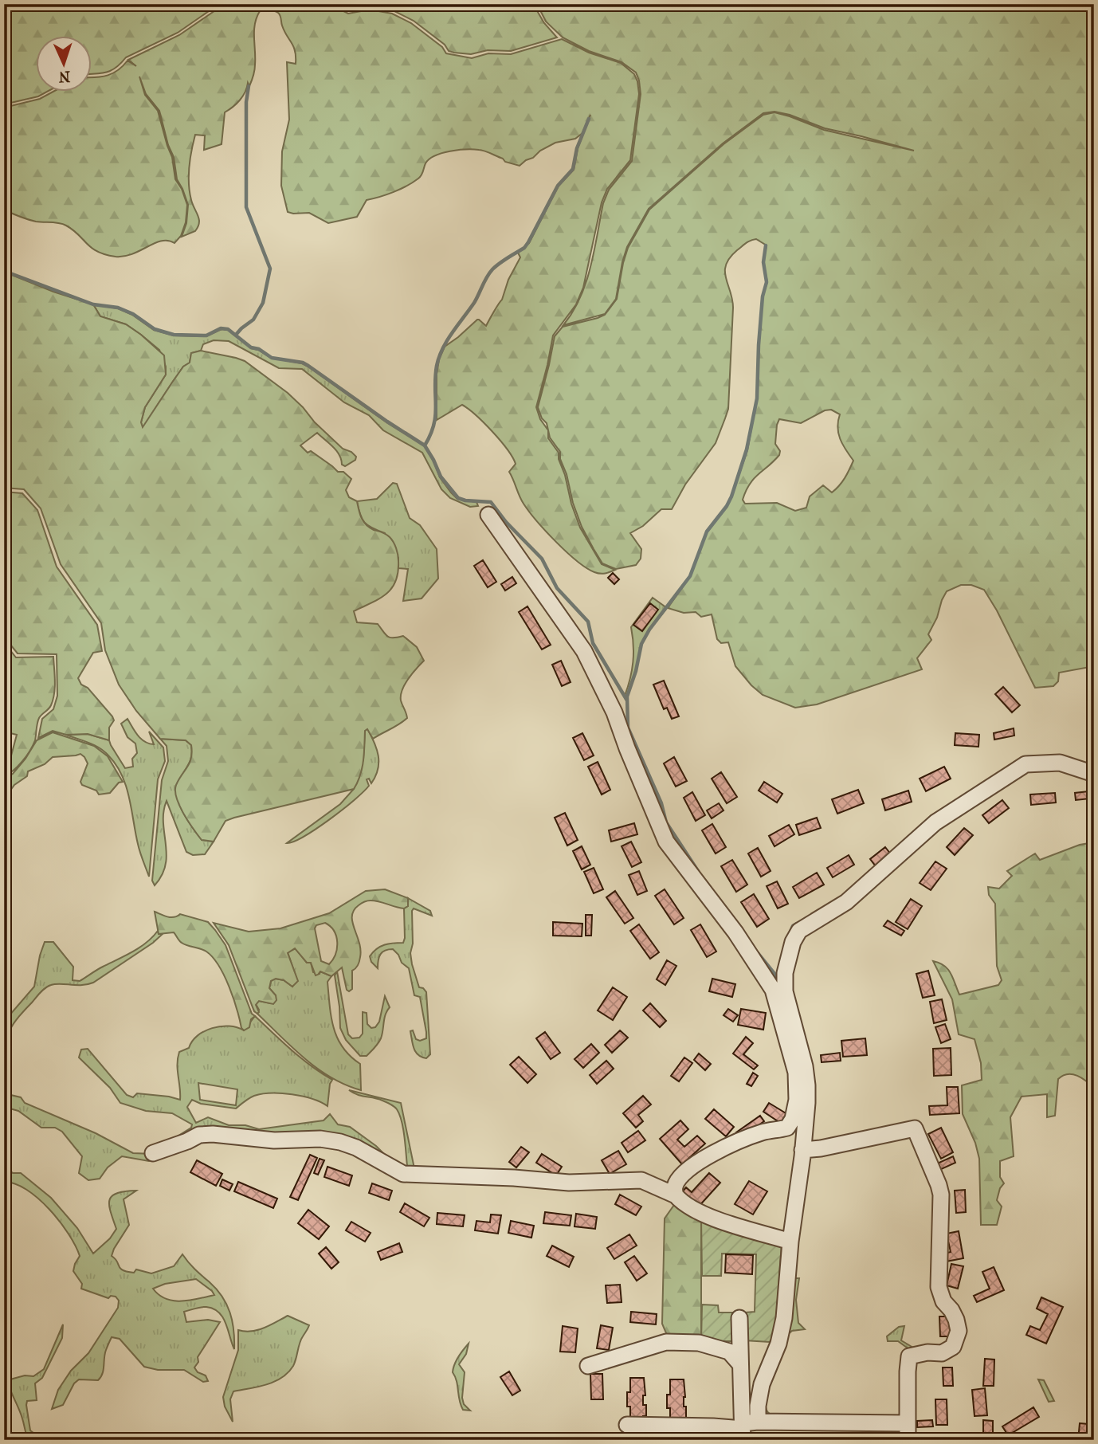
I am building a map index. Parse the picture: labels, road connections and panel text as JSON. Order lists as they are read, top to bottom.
{
  "north": "bottom"
}
